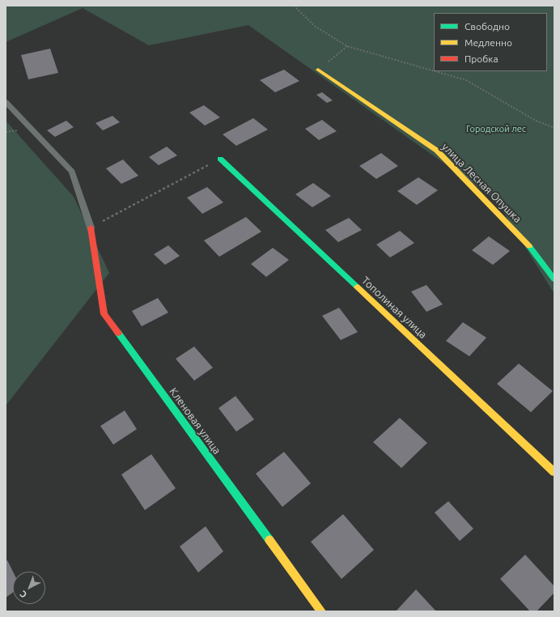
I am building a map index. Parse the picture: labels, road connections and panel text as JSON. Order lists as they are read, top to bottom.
{
  "streets": {
    "street": ["улица Лесная Опушка", "Тополиная улица", "Кленовая улица"]
  },
  "parks": ["Городской лес"],
  "legend": ["Свободно", "Медленно", "Пробка"],
  "north": "bottom left"
}
